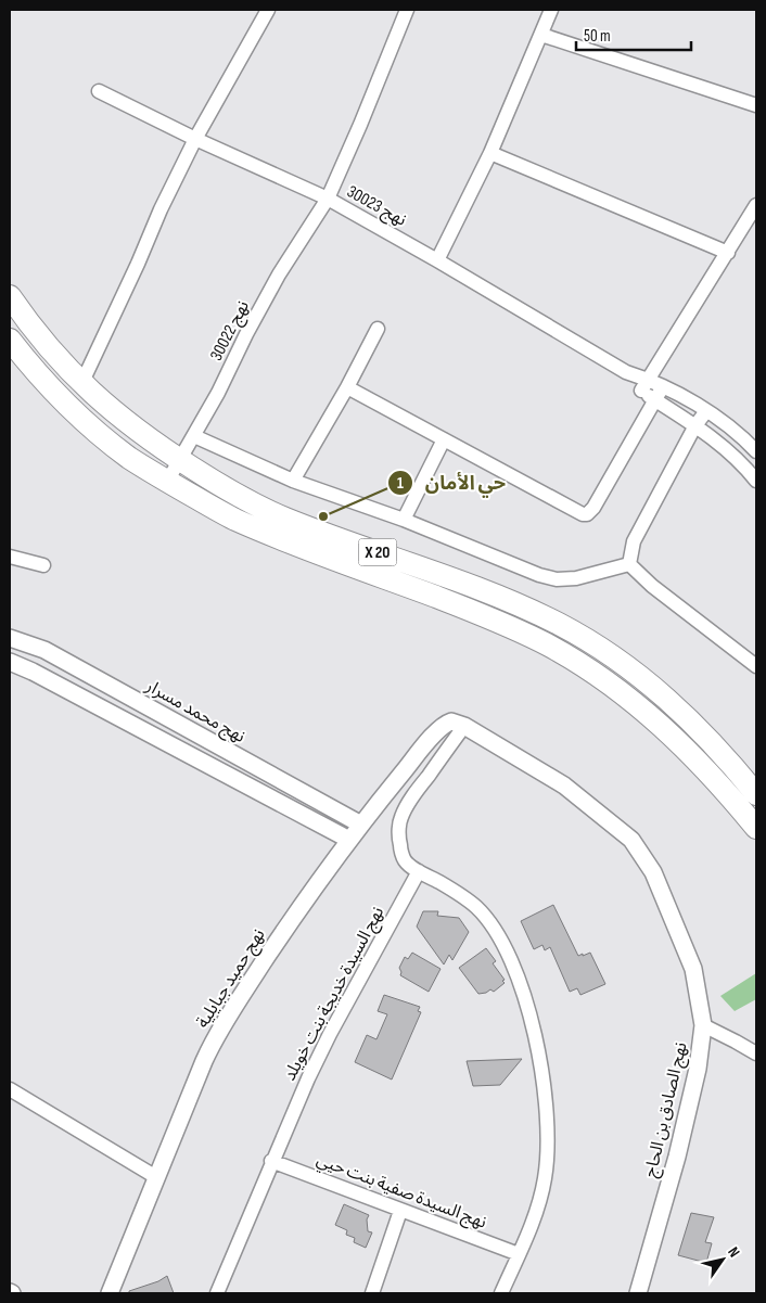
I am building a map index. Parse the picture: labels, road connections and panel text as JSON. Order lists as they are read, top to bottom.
{
  "streets": {
    "highway": ["X 20"],
    "street": [
      "نهج 30023",
      "نهج 30022",
      "نهج محمد مسرار",
      "نهج حميد جبايلية",
      "نهج السيدة خديجة بنت خويلد",
      "نهج الصادق بن الحاج",
      "نهج السيدة صفية بنت حيي"
    ]
  },
  "crossings": [
    ["نهج 30023", "نهج 30022"],
    ["نهج 30022", "X 20"],
    ["نهج محمد مسرار", "نهج حميد جبايلية"],
    ["نهج حميد جبايلية", "نهج الصادق بن الحاج"],
    ["نهج السيدة خديجة بنت خويلد", "نهج السيدة صفية بنت حيي"]
  ],
  "places": ["حي الأمان"],
  "scale_bar": "50 m",
  "north": "top right"
}
